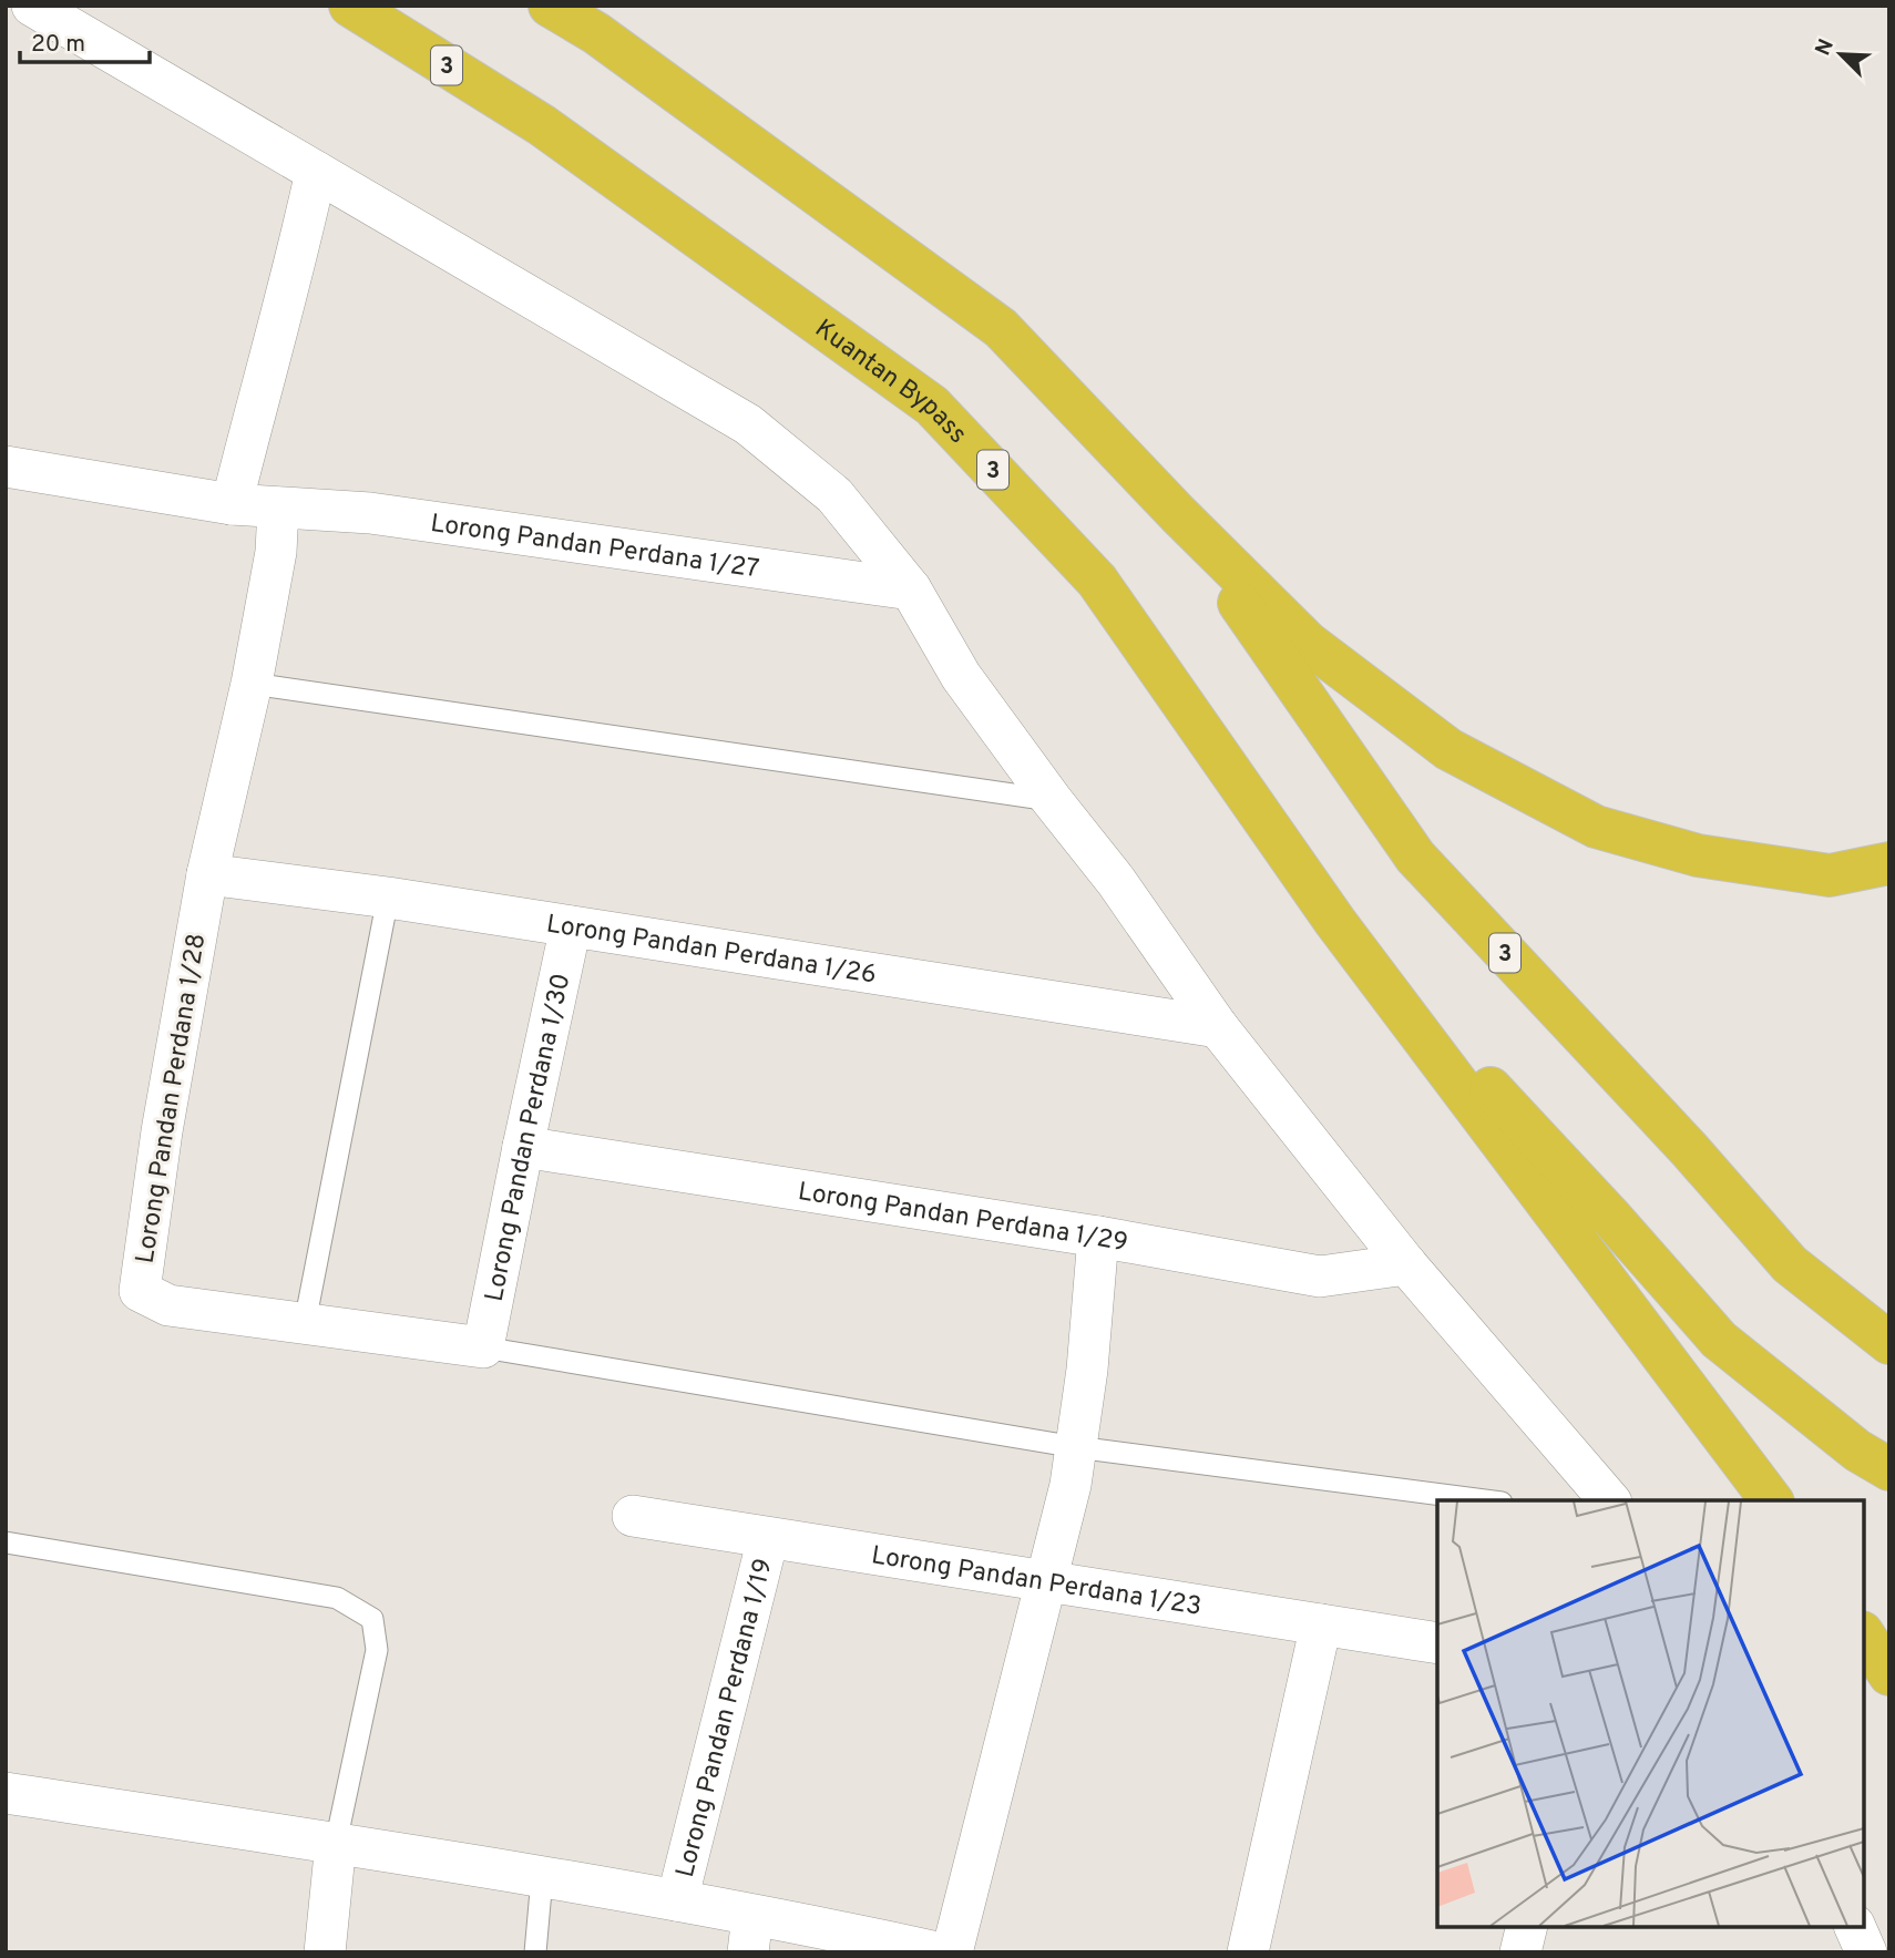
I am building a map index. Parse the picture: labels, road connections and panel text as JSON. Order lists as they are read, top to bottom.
{
  "streets": {
    "highway": ["3", "Kuantan Bypass"],
    "street": [
      "Lorong Pandan Perdana 1/27",
      "Lorong Pandan Perdana 1/26",
      "Lorong Pandan Perdana 1/28",
      "Lorong Pandan Perdana 1/30",
      "Lorong Pandan Perdana 1/29",
      "Lorong Pandan Perdana 1/23",
      "Lorong Pandan Perdana 1/19"
    ]
  },
  "crossings": [
    ["3", "Kuantan Bypass"],
    ["Lorong Pandan Perdana 1/26", "Lorong Pandan Perdana 1/28"],
    ["Lorong Pandan Perdana 1/26", "Lorong Pandan Perdana 1/30"],
    ["Lorong Pandan Perdana 1/30", "Lorong Pandan Perdana 1/29"],
    ["Lorong Pandan Perdana 1/23", "Lorong Pandan Perdana 1/19"]
  ],
  "scale_bar": "20 m",
  "north": "top left"
}
